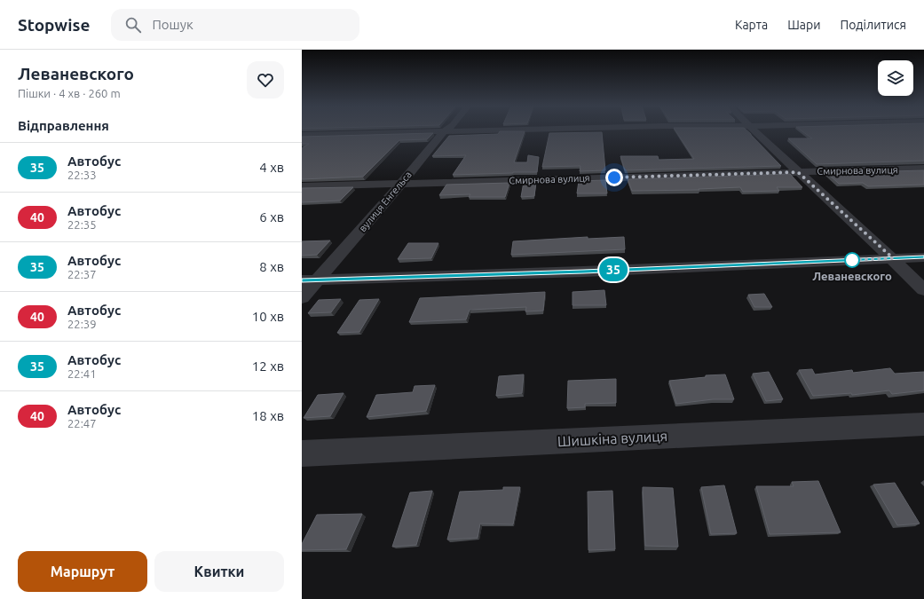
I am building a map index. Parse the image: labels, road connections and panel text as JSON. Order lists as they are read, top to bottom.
{
  "streets": {
    "street": ["Смирнова вулиця", "вулиця Енгельса", "Шишкіна вулиця"]
  },
  "crossings": [
    ["Смирнова вулиця", "вулиця Енгельса"]
  ],
  "places": ["Леваневского"],
  "lines": ["bus line 35"],
  "page": {
    "header": "Stopwise",
    "search": "Пошук",
    "nav": ["Карта", "Шари", "Поділитися"],
    "heading": [
      ["Леваневского", "Пішки · 4 хв · 260 m"],
      "Відправлення"
    ],
    "on_map": "35",
    "list": [
      {
        "mark": "35",
        "name": "Автобус",
        "note": "22:33",
        "value": "4 хв"
      },
      {
        "mark": "40",
        "name": "Автобус",
        "note": "22:35",
        "value": "6 хв"
      },
      {
        "mark": "35",
        "name": "Автобус",
        "note": "22:37",
        "value": "8 хв"
      },
      {
        "mark": "40",
        "name": "Автобус",
        "note": "22:39",
        "value": "10 хв"
      },
      {
        "mark": "35",
        "name": "Автобус",
        "note": "22:41",
        "value": "12 хв"
      },
      {
        "mark": "40",
        "name": "Автобус",
        "note": "22:47",
        "value": "18 хв"
      }
    ],
    "buttons": ["Маршрут", "Квитки"]
  }
}
